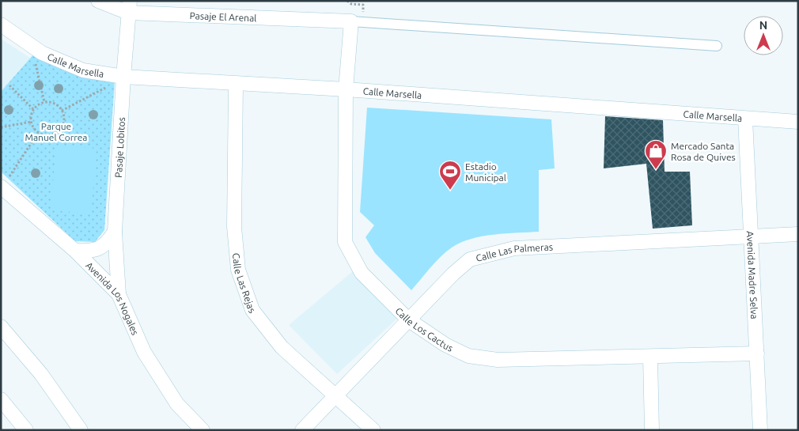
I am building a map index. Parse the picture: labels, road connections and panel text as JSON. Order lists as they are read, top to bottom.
{
  "streets": {
    "street": [
      "Pasaje El Arenal",
      "Calle Marsella",
      "Pasaje Lobitos",
      "Calle Las Palmeras",
      "Avenida Madre Selva",
      "Calle Las Rejas",
      "Avenida Los Nogales",
      "Calle Los Cactus"
    ]
  },
  "crossings": [
    ["Pasaje El Arenal", "Pasaje Lobitos"],
    ["Pasaje El Arenal", "Calle Los Cactus"],
    ["Calle Marsella", "Pasaje Lobitos"],
    ["Calle Marsella", "Avenida Madre Selva"],
    ["Calle Marsella", "Calle Las Rejas"],
    ["Calle Marsella", "Calle Los Cactus"],
    ["Pasaje Lobitos", "Avenida Los Nogales"],
    ["Calle Las Palmeras", "Avenida Madre Selva"],
    ["Calle Las Palmeras", "Calle Las Rejas"],
    ["Calle Las Palmeras", "Calle Los Cactus"],
    ["Avenida Madre Selva", "Calle Los Cactus"]
  ],
  "parks": ["Parque Manuel Correa"],
  "places": {
    "shop": ["Mercado Santa Rosa de Quives"],
    "sports": ["Estadio Municipal"]
  },
  "north": "top"
}
